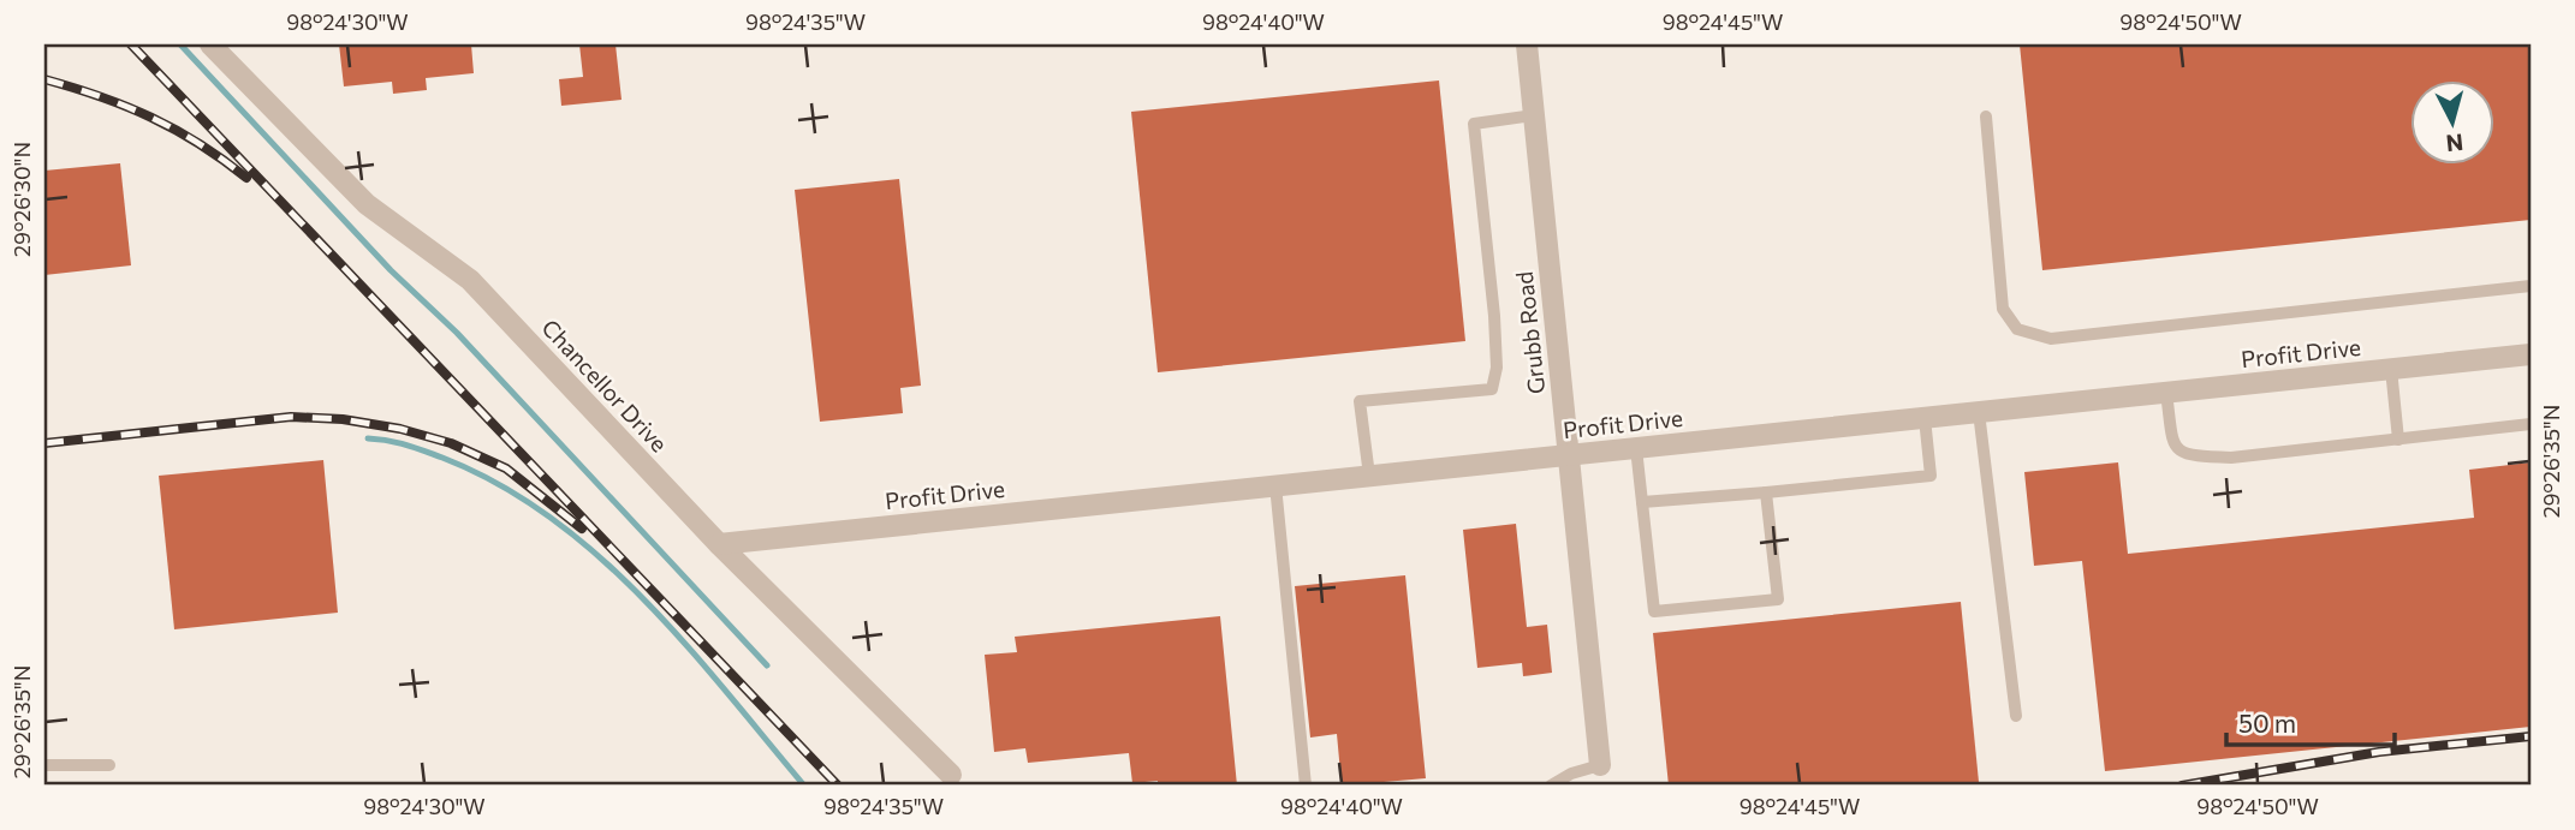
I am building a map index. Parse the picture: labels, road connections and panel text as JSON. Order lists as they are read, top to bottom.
{
  "streets": {
    "street": ["Grubb Road", "Profit Drive", "Chancellor Drive"]
  },
  "crossings": [
    ["Grubb Road", "Profit Drive"],
    ["Profit Drive", "Chancellor Drive"]
  ],
  "scale_bar": "50 m",
  "north": "bottom",
  "coordinates": [
    "98°24'30\"W",
    "98°24'35\"W",
    "98°24'40\"W",
    "98°24'45\"W",
    "98°24'50\"W",
    "29°26'30\"N",
    "29°26'35\"N"
  ]
}
